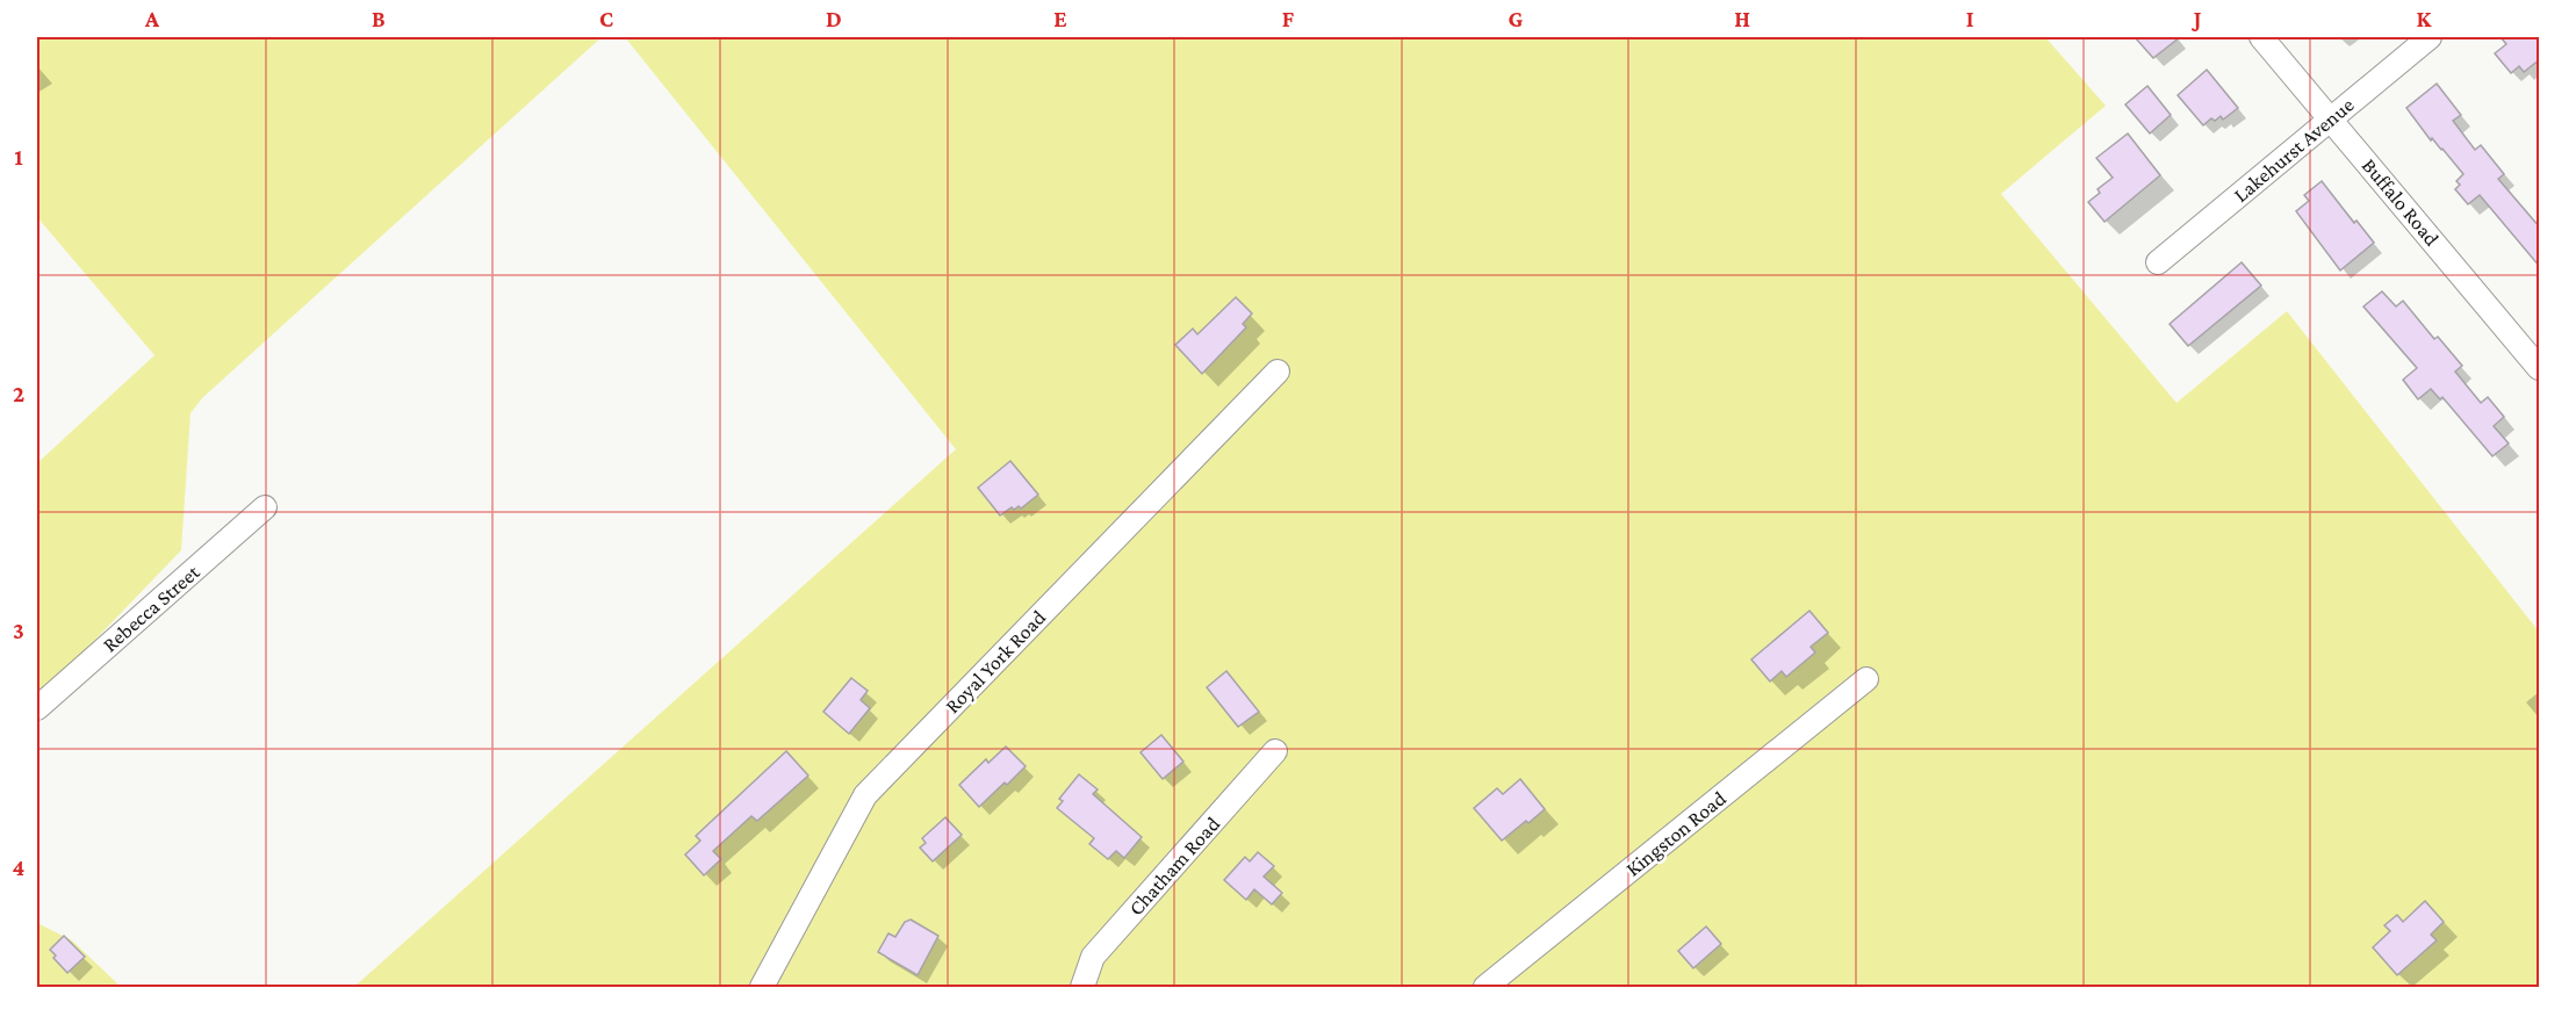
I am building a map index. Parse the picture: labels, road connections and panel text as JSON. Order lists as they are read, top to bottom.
{
  "streets": {
    "street": [
      "Lakehurst Avenue",
      "Buffalo Road",
      "Rebecca Street",
      "Royal York Road",
      "Kingston Road",
      "Chatham Road"
    ]
  },
  "crossings": [
    ["Lakehurst Avenue", "Buffalo Road"]
  ],
  "grid": {
    "columns": [
      "A",
      "B",
      "C",
      "D",
      "E",
      "F",
      "G",
      "H",
      "I",
      "J",
      "K"
    ],
    "rows": [
      "1",
      "2",
      "3",
      "4"
    ]
  }
}
